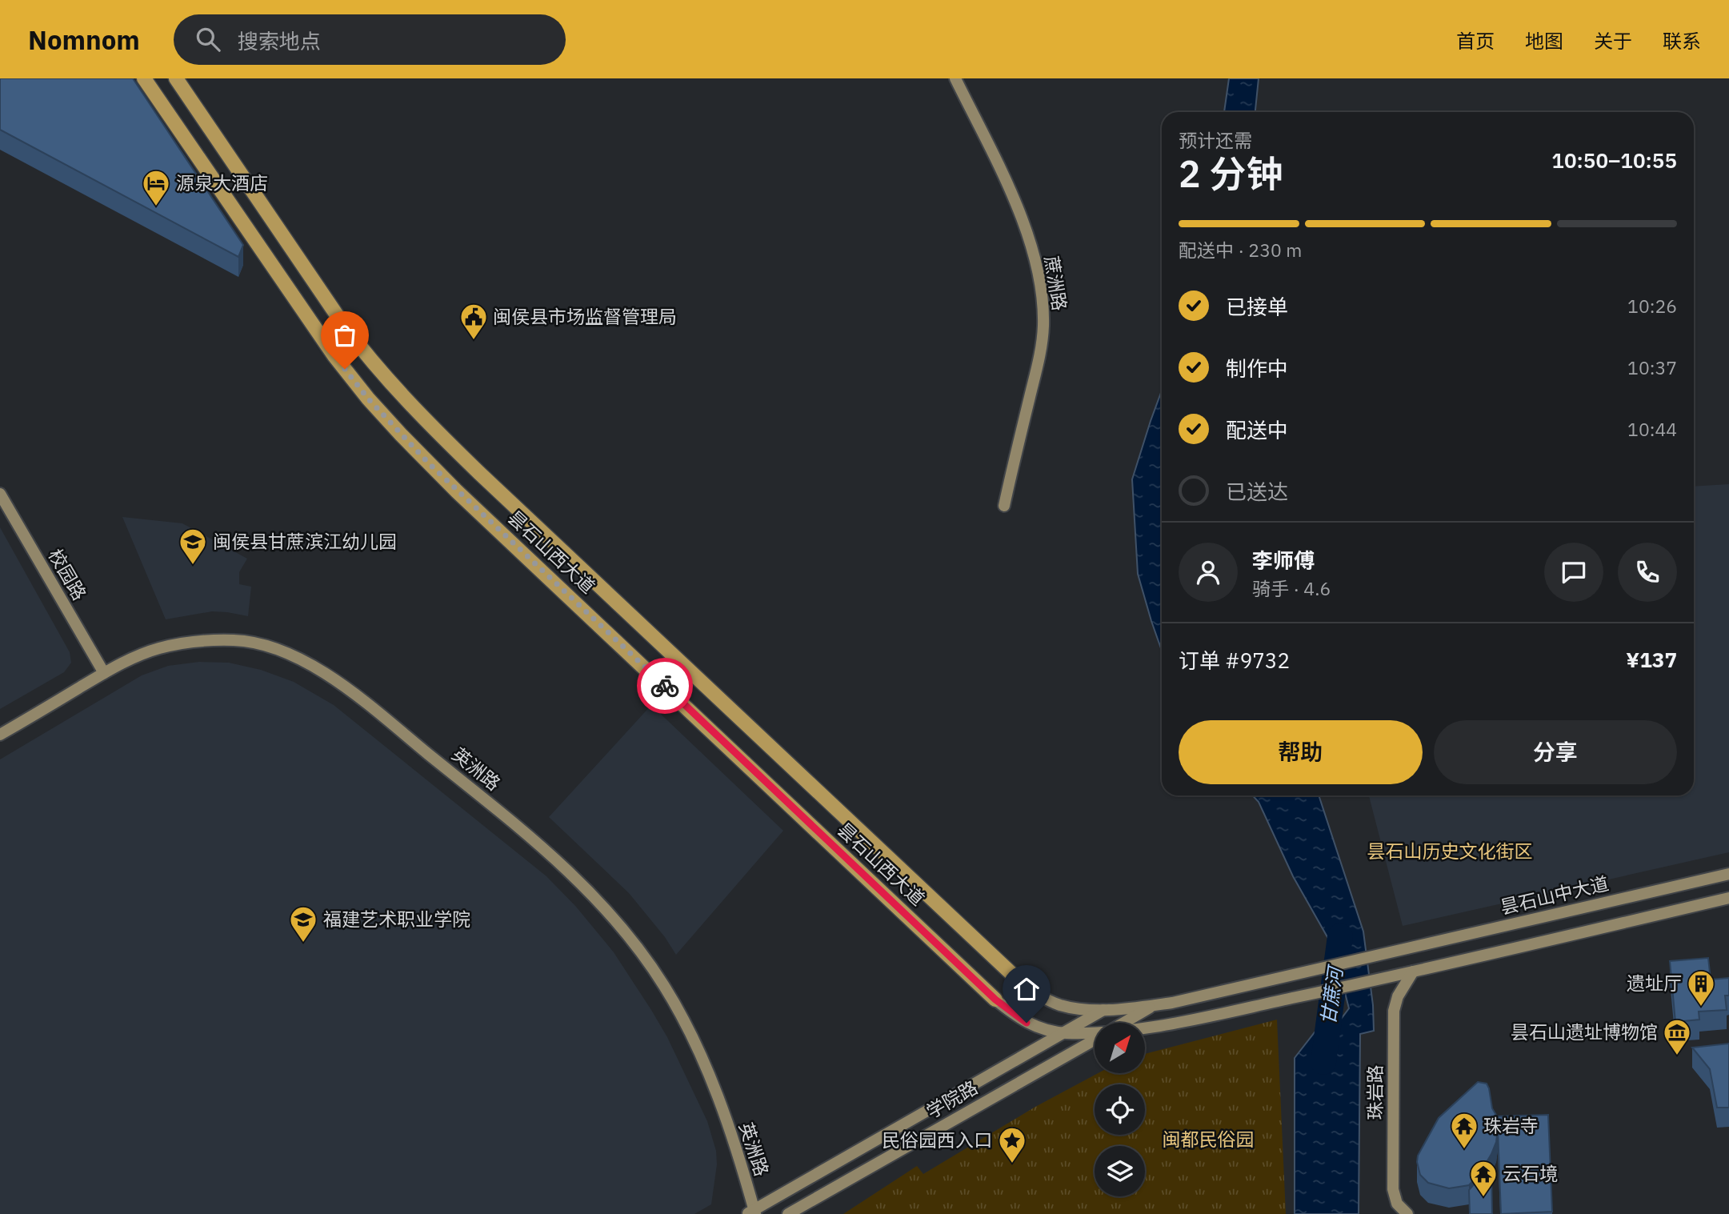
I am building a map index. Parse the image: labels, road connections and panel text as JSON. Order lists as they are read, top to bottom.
{
  "streets": {
    "main road": [
      "蔗洲路",
      "昙石山西大道",
      "校园路",
      "英洲路",
      "昙石山中大道",
      "珠岩路",
      "学院路"
    ]
  },
  "crossings": [
    ["校园路", "英洲路"],
    ["昙石山中大道", "学院路"]
  ],
  "water": ["甘蔗河"],
  "parks": ["昙石山历史文化街区", "闽都民俗园"],
  "places": {
    "hotel": ["源泉大酒店"],
    "public building": ["闽侯县市场监督管理局"],
    "school or university": ["闽侯县甘蔗滨江幼儿园", "福建艺术职业学院"],
    "building": ["遗址厅"],
    "museum": ["昙石山遗址博物馆"],
    "temple": ["珠岩寺", "云石境"],
    "place": ["民俗园西入口"]
  },
  "north": "top right",
  "page": {
    "header": "Nomnom",
    "search": "搜索地点",
    "nav": [
      "首页",
      "地图",
      "关于",
      "联系"
    ],
    "heading": ["2 分钟", "预计还需", "10:50–10:55"],
    "panel": [
      "李师傅",
      "骑手 · 4.6",
      "订单 #9732",
      "¥137"
    ],
    "bar": "配送中 · 230 m",
    "list": [
      ["已接单", "10:26"],
      ["制作中", "10:37"],
      ["配送中", "10:44"],
      "已送达"
    ],
    "buttons": ["帮助", "分享"]
  }
}
